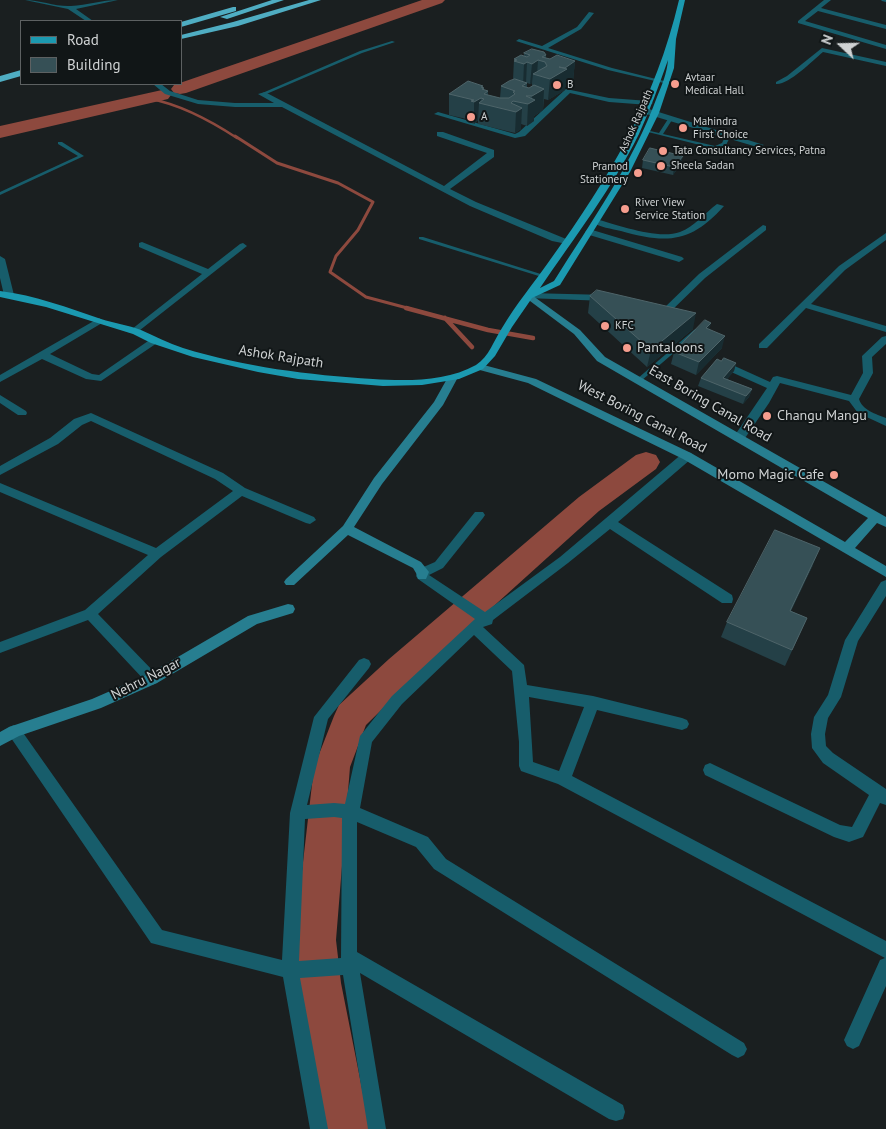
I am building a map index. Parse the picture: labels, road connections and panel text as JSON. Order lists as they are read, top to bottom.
{
  "streets": {
    "main road": [
      "Ashok Rajpath",
      "East Boring Canal Road",
      "West Boring Canal Road",
      "Nehru Nagar"
    ]
  },
  "crossings": [
    ["Ashok Rajpath", "East Boring Canal Road"],
    ["Ashok Rajpath", "West Boring Canal Road"]
  ],
  "places": [
    "Avtaar Medical Hall",
    "B",
    "A",
    "Mahindra First Choice",
    "Tata Consultancy Services, Patna",
    "Sheela Sadan",
    "Pramod Stationery",
    "River View Service Station",
    "KFC",
    "Pantaloons",
    "Changu Mangu",
    "Momo Magic Cafe"
  ],
  "legend": ["Road", "Building"],
  "north": "left"
}
